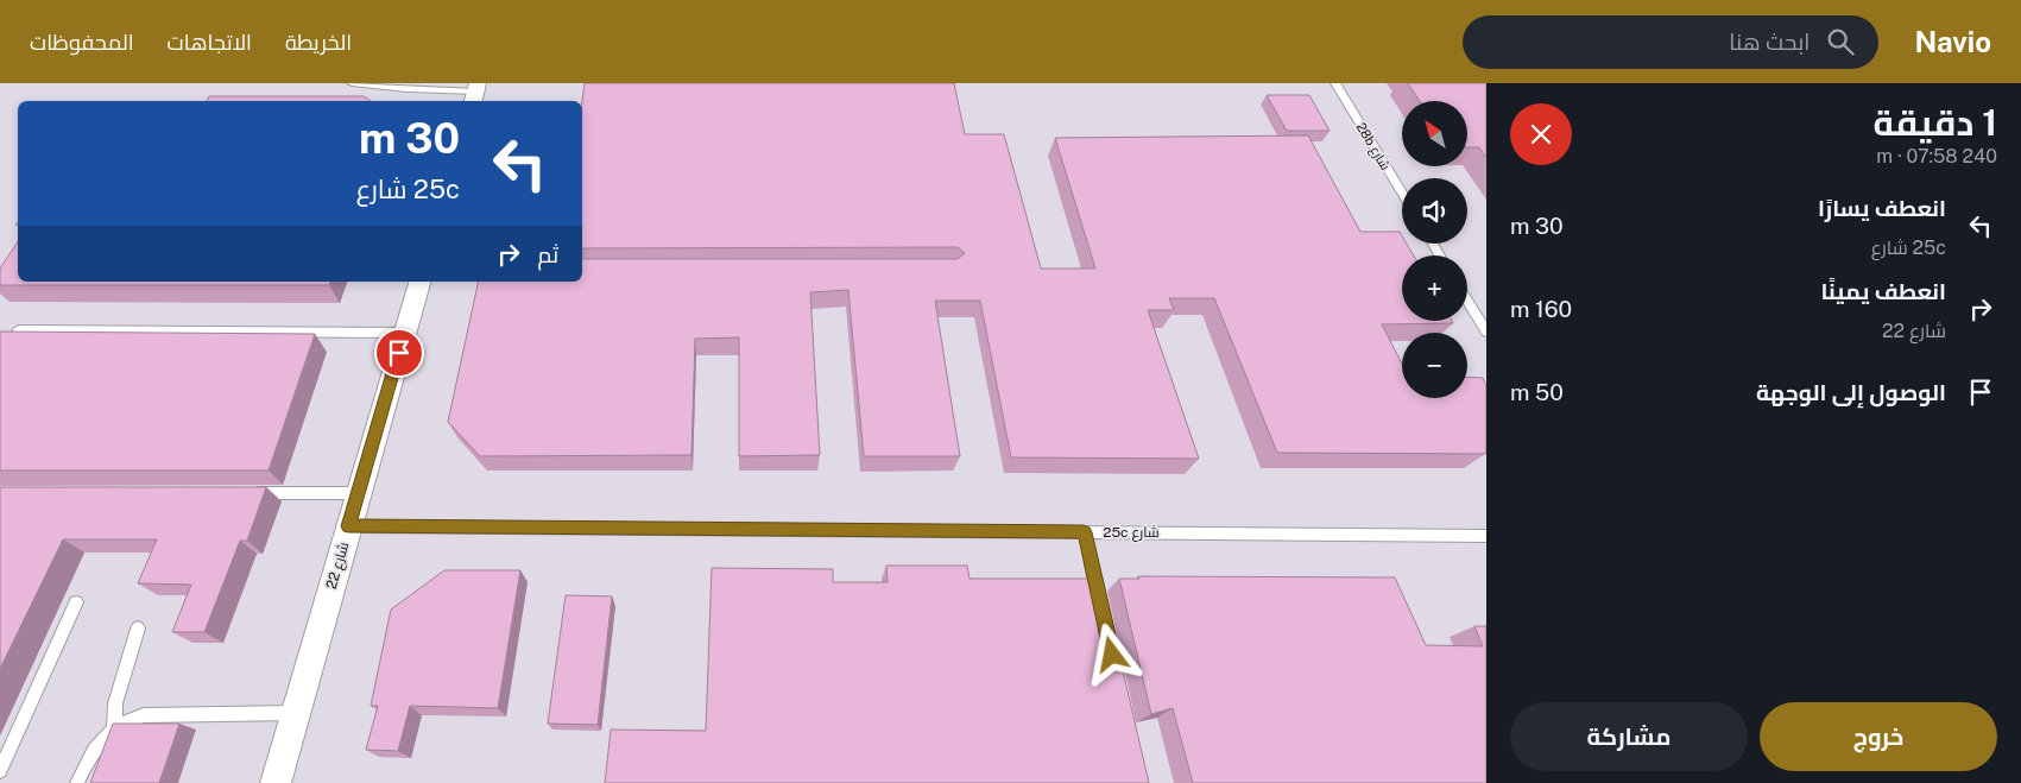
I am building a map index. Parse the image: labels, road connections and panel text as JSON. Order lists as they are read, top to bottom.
{
  "streets": {
    "street": ["شارع 22"],
    "lane": ["28b شارع", "25c شارع"]
  },
  "crossings": [
    ["25c شارع", "شارع 22"]
  ],
  "north": "top left",
  "page": {
    "header": "Navio",
    "search": "ابحث هنا",
    "nav": ["الخريطة", "الاتجاهات", "المحفوظات"],
    "heading": ["1 دقيقة", "240 m · 07:58"],
    "map_buttons": ["+", "−"],
    "turn": ["30 m", "25c شارع"],
    "list": [
      {
        "name": "انعطف يسارًا",
        "note": "25c شارع",
        "value": "30 m"
      },
      {
        "name": "انعطف يمينًا",
        "note": "شارع 22",
        "value": "160 m"
      },
      {
        "name": "الوصول إلى الوجهة",
        "value": "50 m"
      }
    ],
    "then": "ثم",
    "buttons": ["خروج", "مشاركة"]
  }
}
